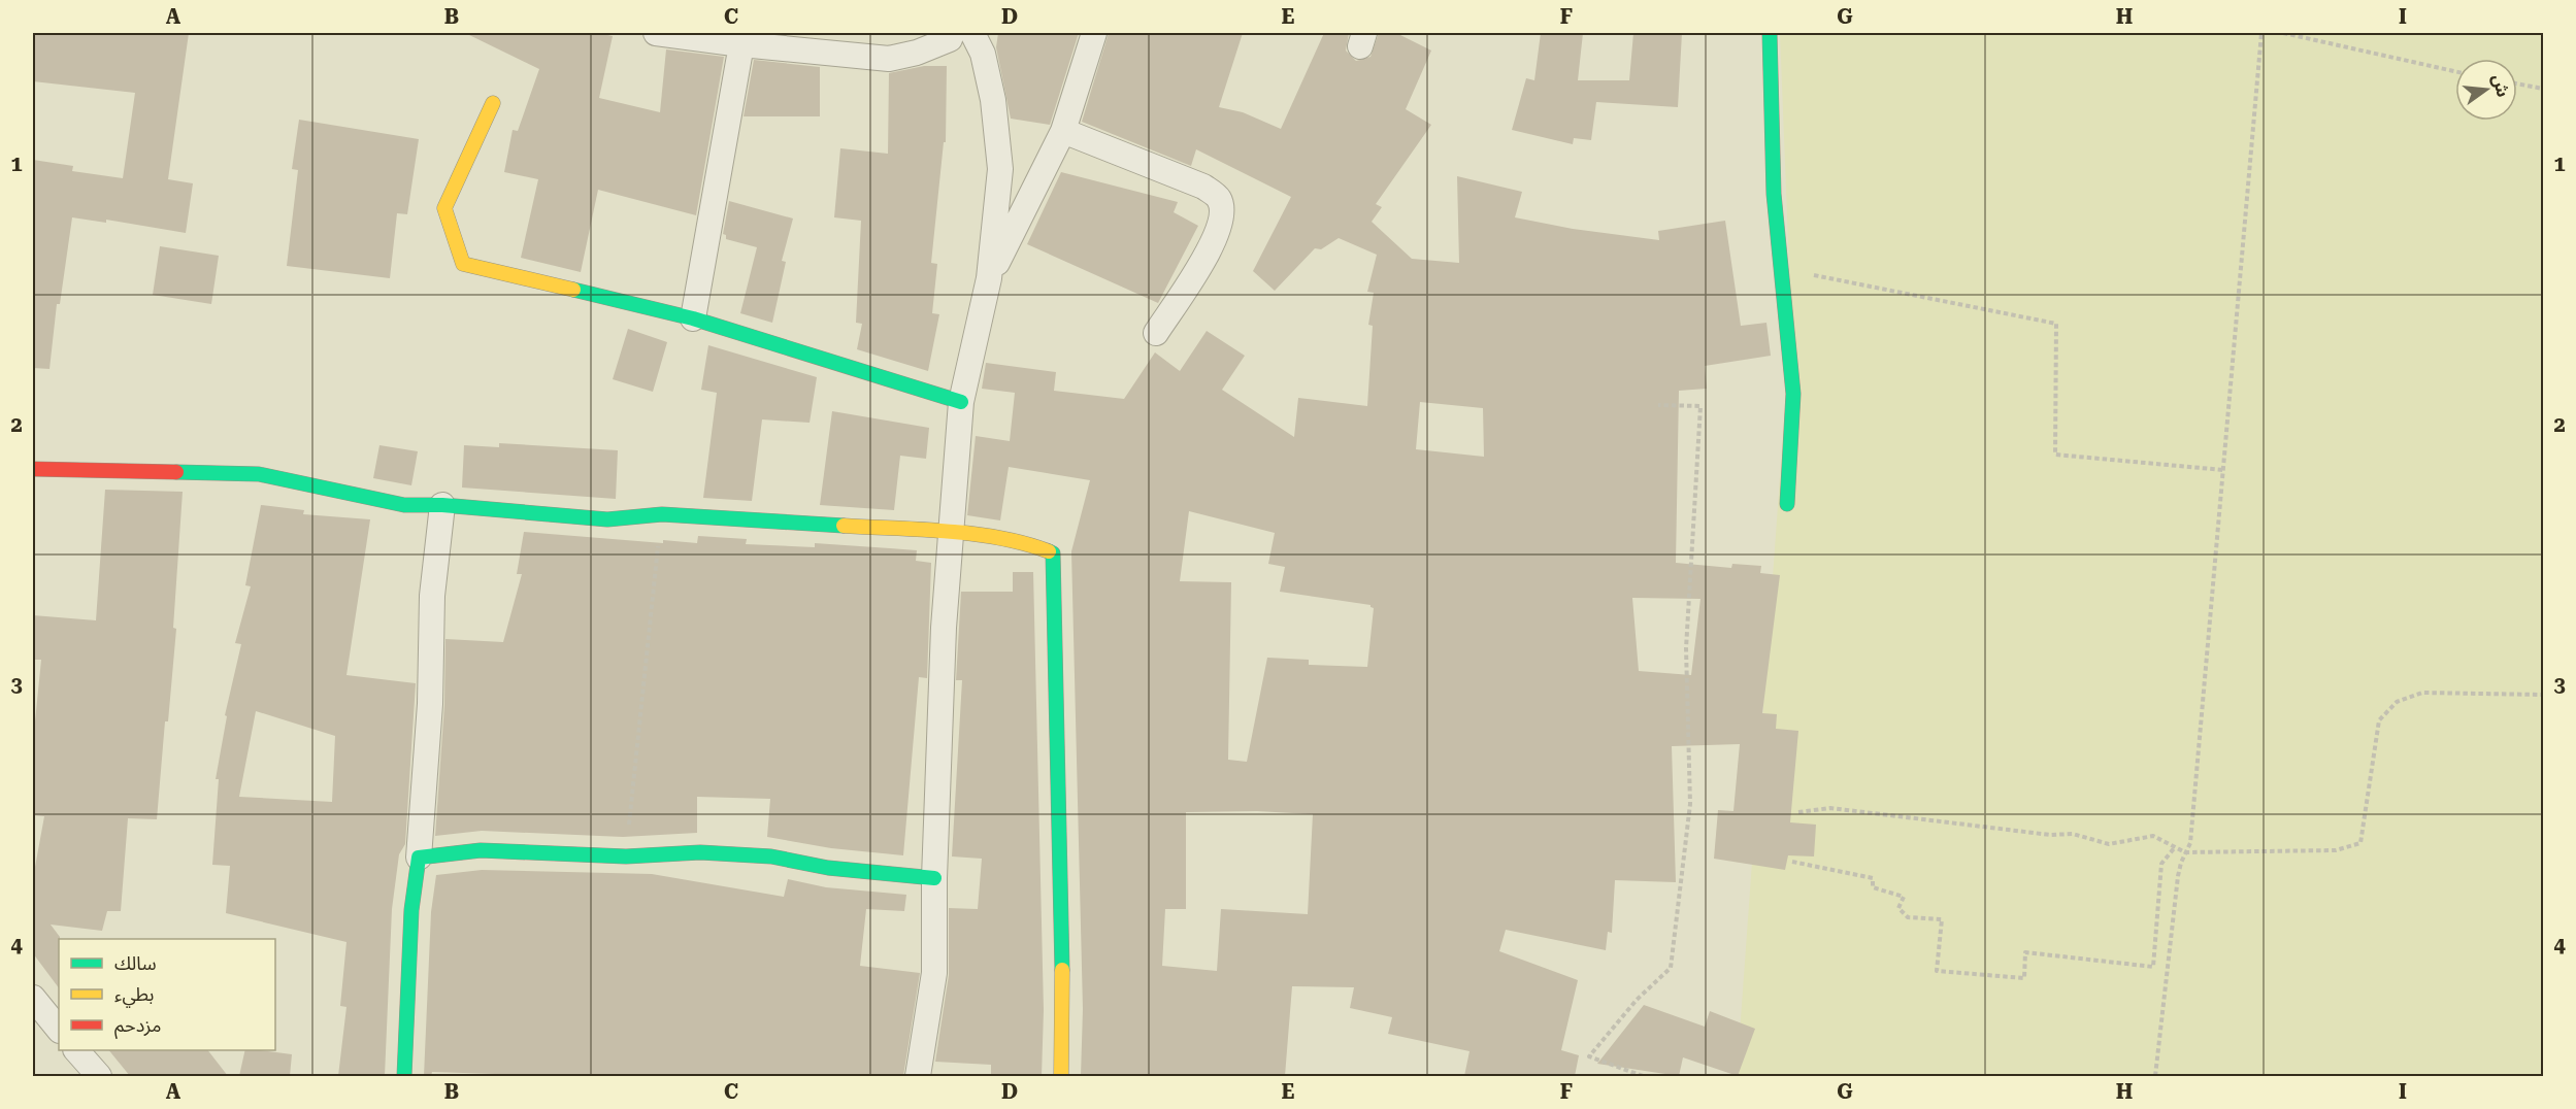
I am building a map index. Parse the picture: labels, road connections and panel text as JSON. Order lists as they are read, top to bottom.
{
  "legend": ["سالك", "بطيء", "مزدحم"],
  "north": "right",
  "grid": {
    "columns": [
      "A",
      "B",
      "C",
      "D",
      "E",
      "F",
      "G",
      "H",
      "I"
    ],
    "rows": [
      "1",
      "2",
      "3",
      "4"
    ]
  }
}
